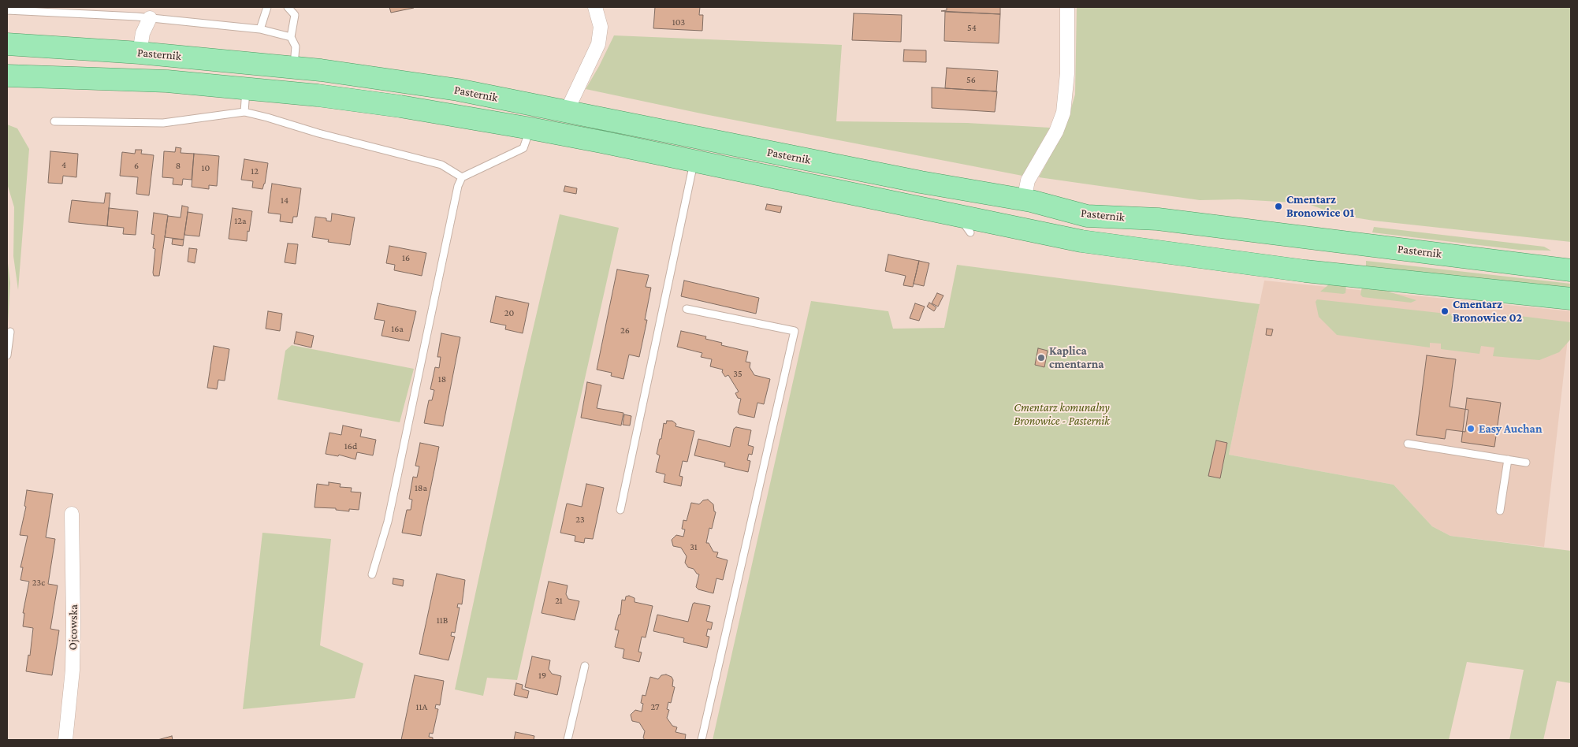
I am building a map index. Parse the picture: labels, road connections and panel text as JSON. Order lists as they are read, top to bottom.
{
  "streets": {
    "main road": ["Pasternik"],
    "street": ["Ojcowska"]
  },
  "parks": ["Cmentarz komunalny Bronowice - Pasternik"],
  "places": [
    "Cmentarz Bronowice 01",
    "Cmentarz Bronowice 02",
    "Kaplica cmentarna",
    "Easy Auchan"
  ],
  "house_numbers": [
    "103",
    "54",
    "56",
    "4",
    "6",
    "8",
    "10",
    "12",
    "14",
    "12a",
    "16",
    "20",
    "16a",
    "26",
    "35",
    "18",
    "16d",
    "18a",
    "23",
    "31",
    "23c",
    "21",
    "11B",
    "19",
    "11A",
    "27"
  ]
}
